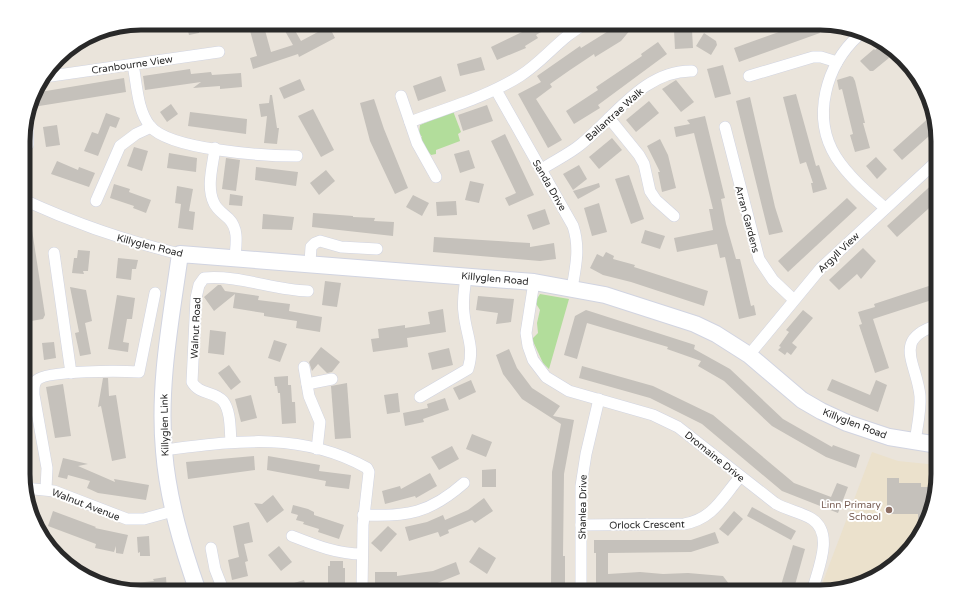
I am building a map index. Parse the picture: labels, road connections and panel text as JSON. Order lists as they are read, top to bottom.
{
  "streets": {
    "street": [
      "Cranbourne View",
      "Ballantrae Walk",
      "Sanda Drive",
      "Arran Gardens",
      "Killyglen Road",
      "Argyll View",
      "Walnut Road",
      "Killyglen Link",
      "Dromaine Drive",
      "Walnut Avenue",
      "Shanlea Drive",
      "Orlock Crescent"
    ]
  },
  "crossings": [
    ["Ballantrae Walk", "Sanda Drive"],
    ["Sanda Drive", "Killyglen Road"],
    ["Arran Gardens", "Argyll View"],
    ["Killyglen Road", "Argyll View"],
    ["Killyglen Road", "Killyglen Link"],
    ["Killyglen Road", "Dromaine Drive"],
    ["Killyglen Link", "Walnut Avenue"],
    ["Dromaine Drive", "Shanlea Drive"],
    ["Dromaine Drive", "Orlock Crescent"],
    ["Shanlea Drive", "Orlock Crescent"]
  ],
  "places": ["Linn Primary School"]
}
